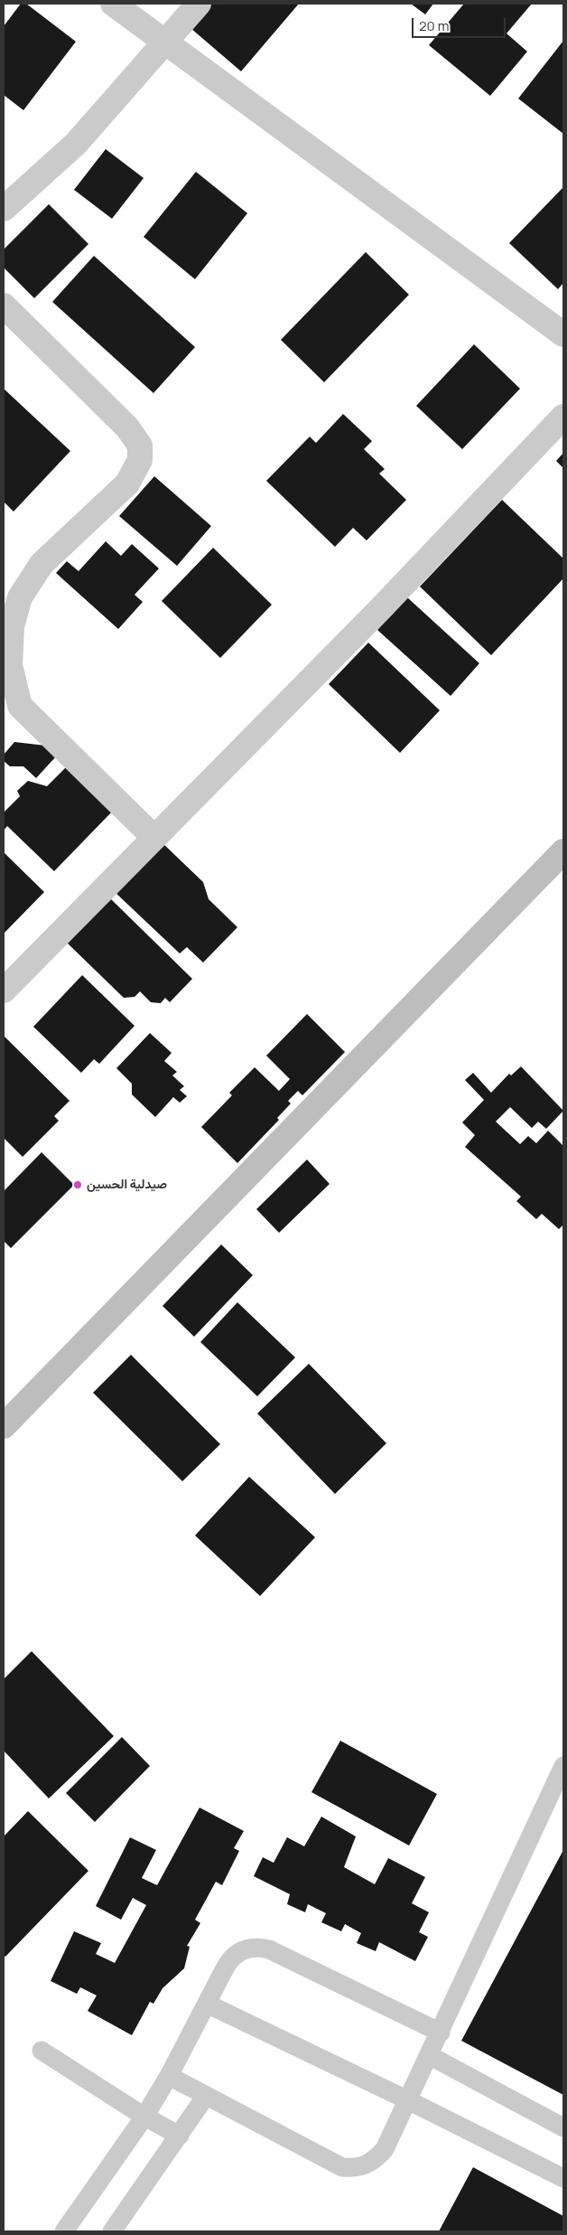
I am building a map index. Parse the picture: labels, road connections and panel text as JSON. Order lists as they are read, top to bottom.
{
  "places": ["صيدلية الحسين"],
  "scale_bar": "20 m"
}
